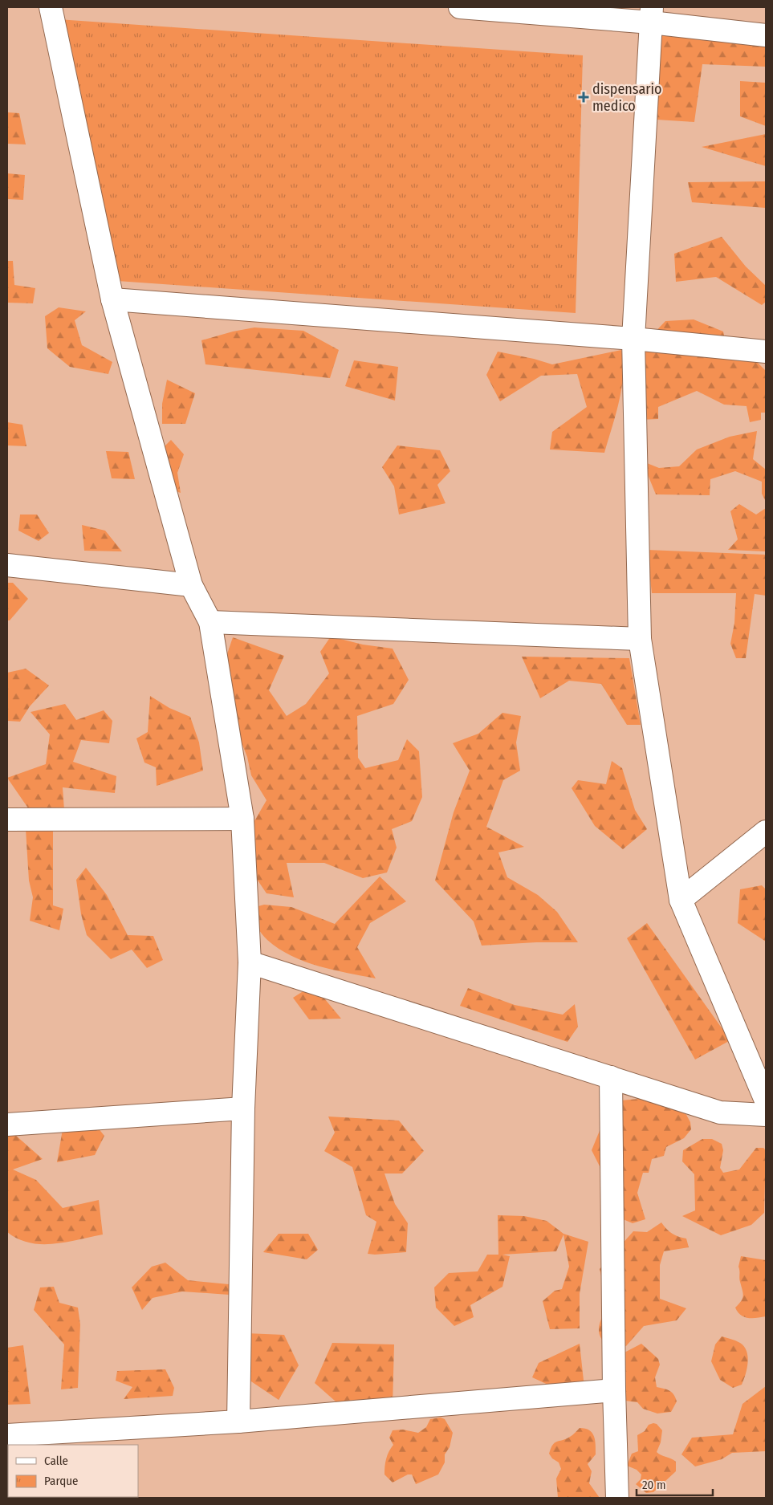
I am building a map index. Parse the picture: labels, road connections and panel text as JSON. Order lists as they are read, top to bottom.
{
  "places": {
    "health": ["dispensario medico"]
  },
  "legend": ["Calle", "Parque"],
  "scale_bar": "20 m"
}
